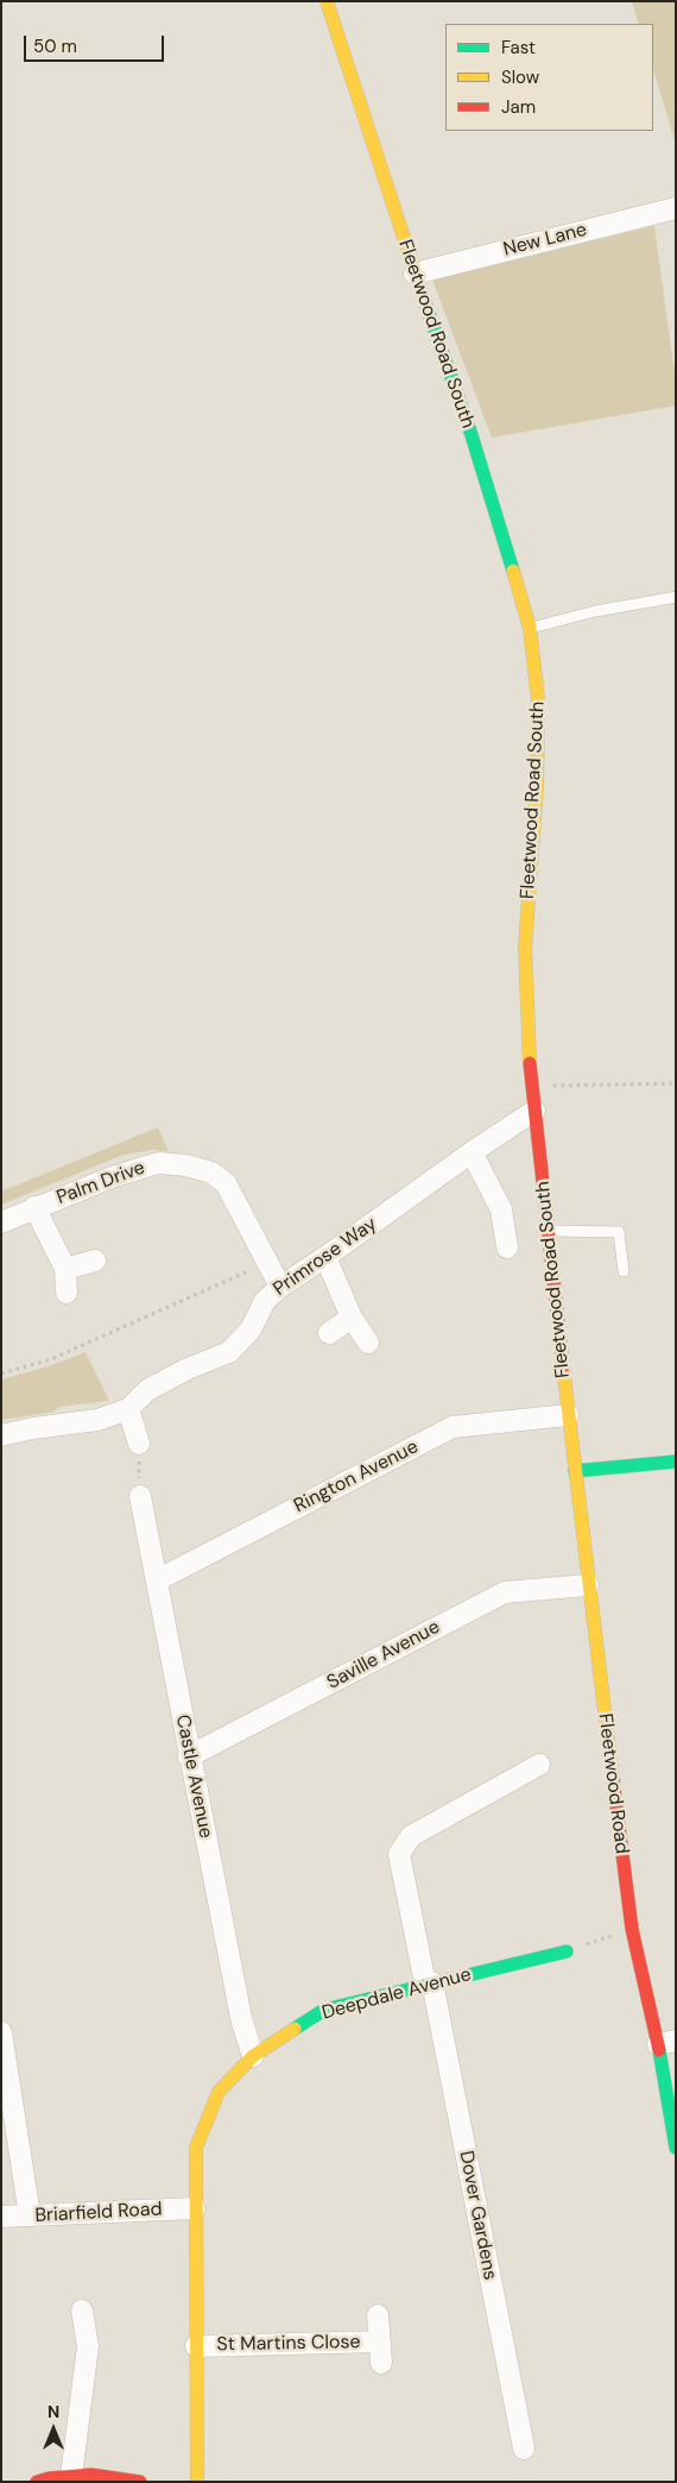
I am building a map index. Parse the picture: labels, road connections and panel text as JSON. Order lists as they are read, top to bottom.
{
  "streets": {
    "main road": ["Fleetwood Road South", "Fleetwood Road", "Deepdale Avenue"],
    "street": [
      "New Lane",
      "Palm Drive",
      "Primrose Way",
      "Rington Avenue",
      "Saville Avenue",
      "Castle Avenue",
      "Briarfield Road",
      "Dover Gardens",
      "St Martins Close"
    ]
  },
  "crossings": [
    ["New Lane", "Fleetwood Road South"],
    ["Fleetwood Road South", "Primrose Way"],
    ["Fleetwood Road South", "Rington Avenue"],
    ["Fleetwood Road South", "Fleetwood Road"],
    ["Palm Drive", "Primrose Way"],
    ["Rington Avenue", "Castle Avenue"],
    ["Rington Avenue", "Fleetwood Road"],
    ["Saville Avenue", "Castle Avenue"],
    ["Saville Avenue", "Fleetwood Road"],
    ["Castle Avenue", "Deepdale Avenue"],
    ["Deepdale Avenue", "Briarfield Road"],
    ["Deepdale Avenue", "Dover Gardens"],
    ["Deepdale Avenue", "St Martins Close"]
  ],
  "legend": ["Fast", "Slow", "Jam"],
  "scale_bar": "50 m",
  "north": "top"
}
